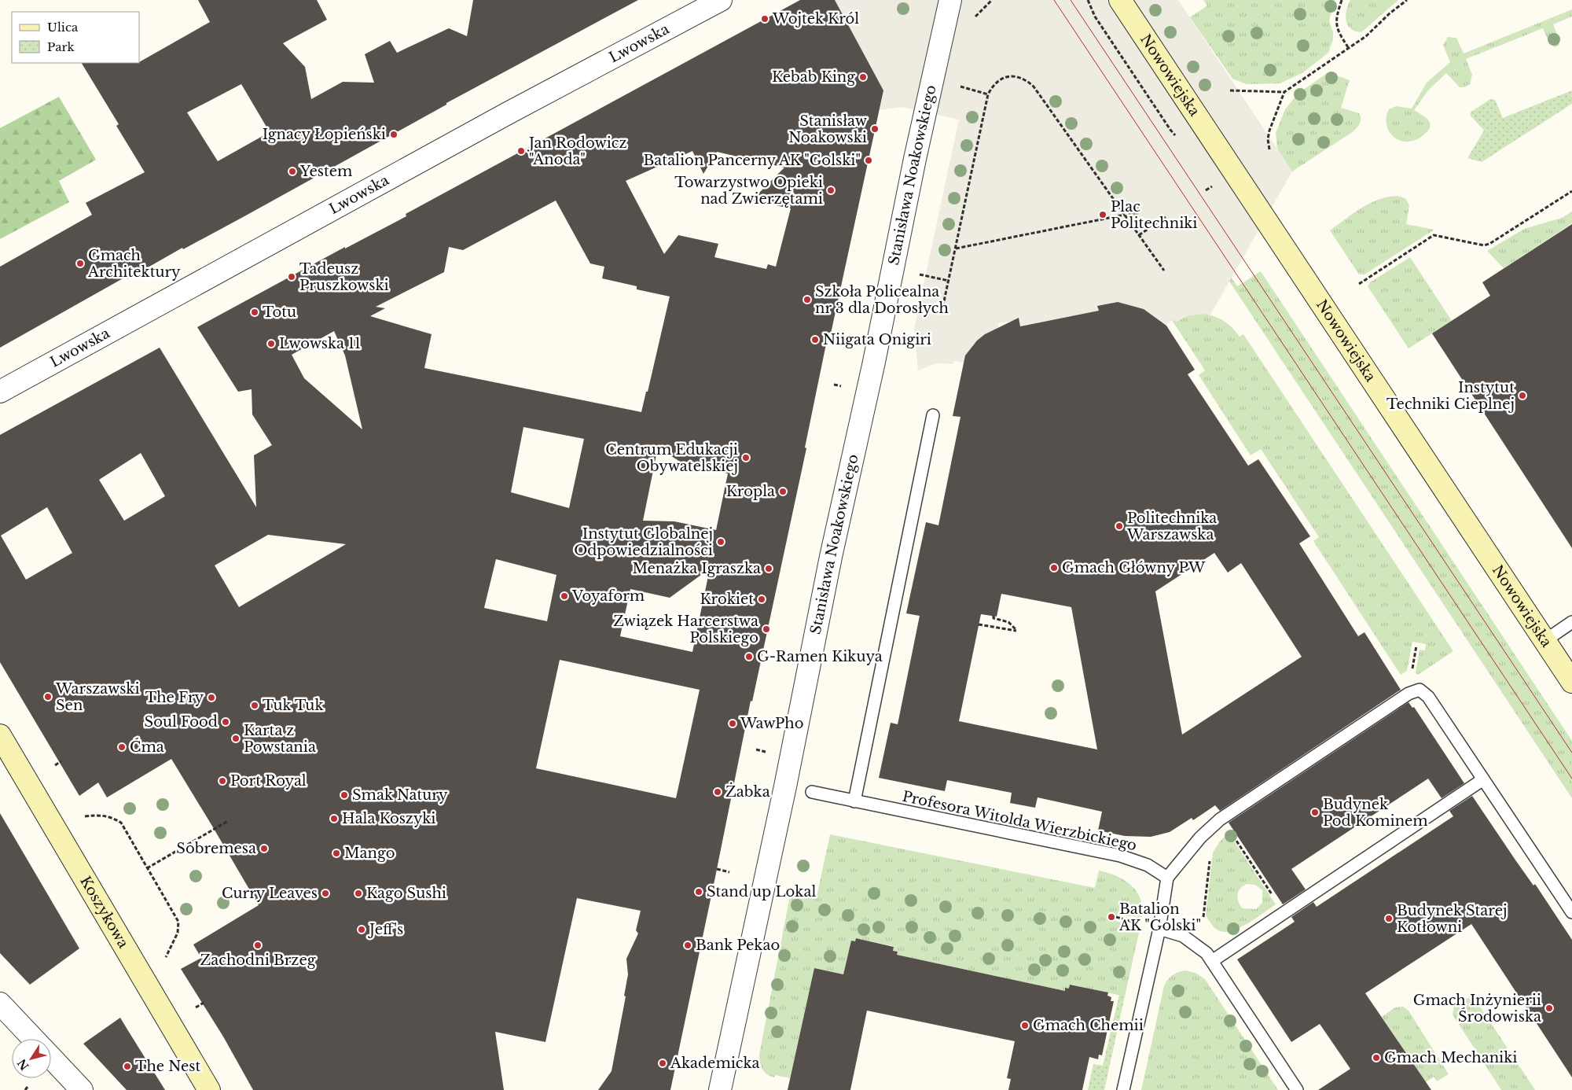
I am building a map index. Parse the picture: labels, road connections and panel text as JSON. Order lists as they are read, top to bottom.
{
  "streets": {
    "street": [
      "Lwowska",
      "Nowowiejska",
      "Stanisława Noakowskiego",
      "Koszykowa"
    ],
    "lane": ["Profesora Witolda Wierzbickiego"]
  },
  "places": [
    "Wojtek Król",
    "Kebab King",
    "Stanisław Noakowski",
    "Ignacy Łopieński",
    "Jan Rodowicz \"Anoda\"",
    "Batalion Pancerny AK \"Golski\"",
    "Yestem",
    "Towarzystwo Opieki nad Zwierzętami",
    "Plac Politechniki",
    "Gmach Architektury",
    "Tadeusz Pruszkowski",
    "Szkoła Policealna nr 3 dla Dorosłych",
    "Totu",
    "Niigata Onigiri",
    "Lwowska 11",
    "Instytut Techniki Cieplnej",
    "Centrum Edukacji Obywatelskiej",
    "Kropla",
    "Politechnika Warszawska",
    "Instytut Globalnej Odpowiedzialności",
    "Gmach Główny PW",
    "Menażka Igraszka",
    "Voyaform",
    "Krokiet",
    "Związek Harcerstwa Polskiego",
    "G-Ramen Kikuya",
    "Warszawski Sen",
    "The Fry",
    "Tuk Tuk",
    "Soul Food",
    "WawPho",
    "Karta z Powstania",
    "Ćma",
    "Port Royal",
    "Żabka",
    "Smak Natury",
    "Budynek Pod Kominem",
    "Hala Koszyki",
    "Sobremesa",
    "Mango",
    "Stand up Lokal",
    "Curry Leaves",
    "Kago Sushi",
    "Batalion AK \"Golski\"",
    "Budynek Starej Kotłowni",
    "Jeff's",
    "Zachodni Brzeg",
    "Bank Pekao",
    "Gmach Inżynierii Środowiska",
    "Gmach Chemii",
    "Gmach Mechaniki",
    "Akademicka",
    "The Nest"
  ],
  "legend": ["Ulica", "Park"],
  "north": "bottom left"
}
